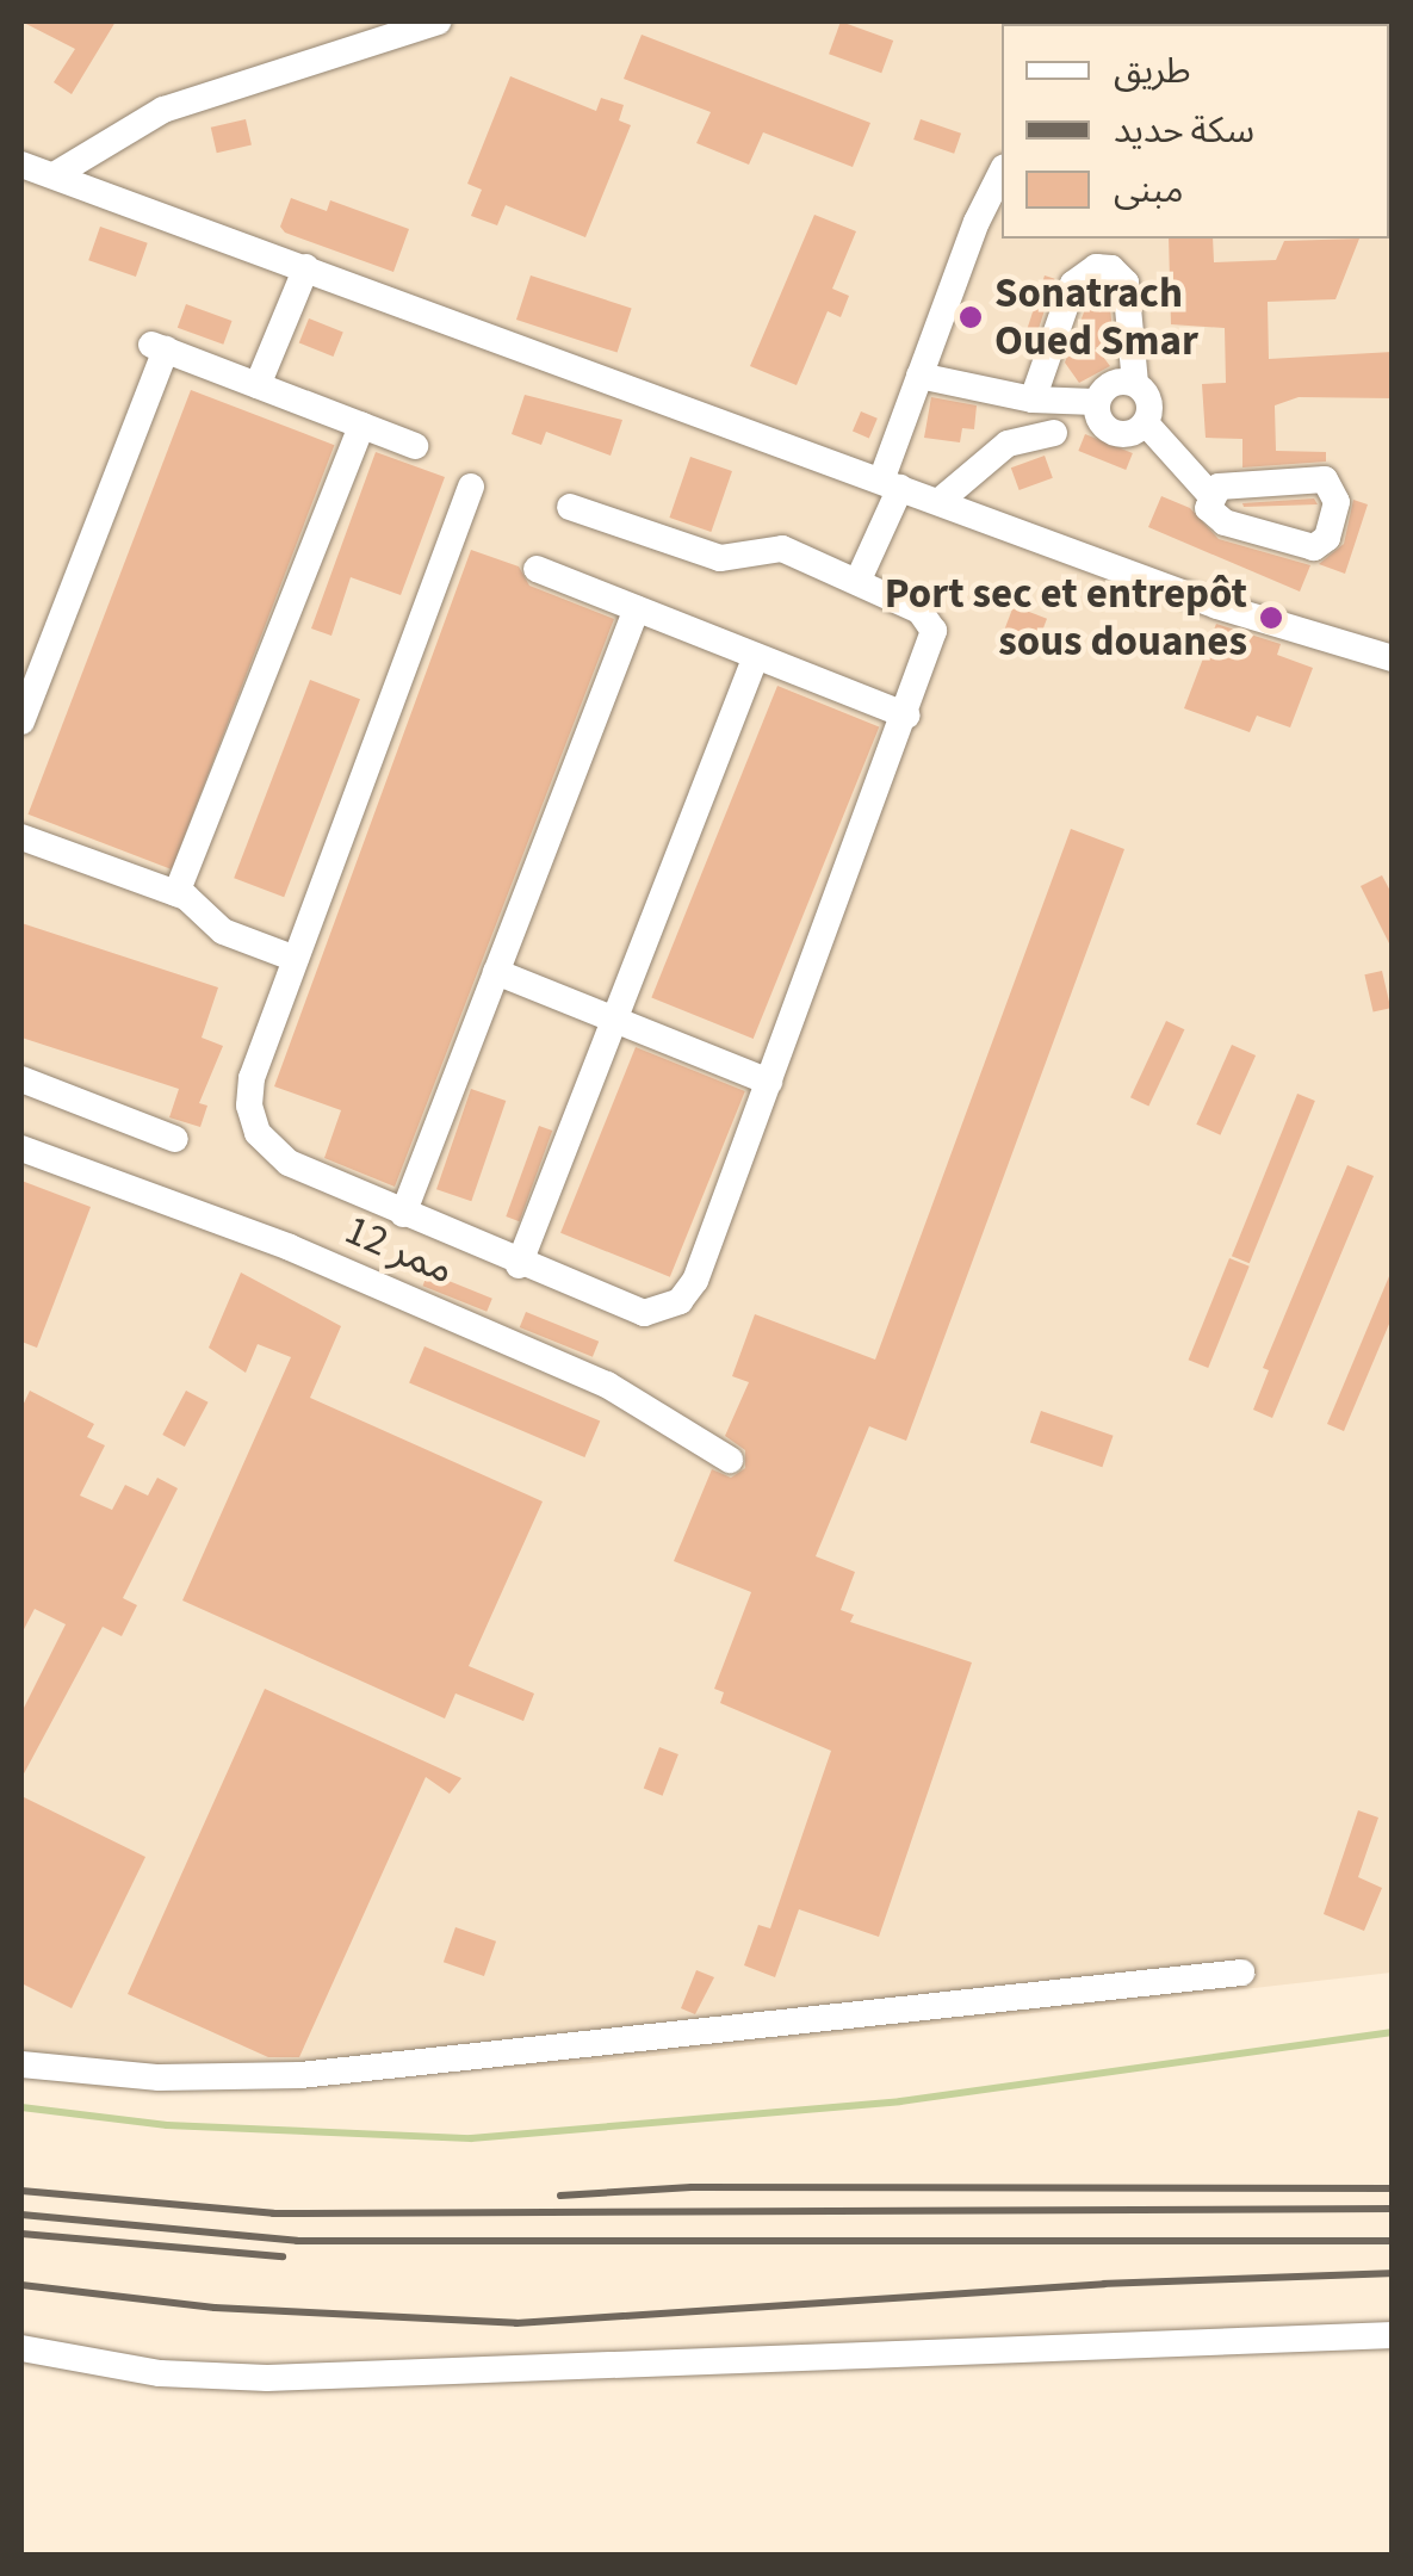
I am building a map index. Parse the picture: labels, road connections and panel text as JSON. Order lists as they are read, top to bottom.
{
  "streets": {
    "street": ["ممر 12"]
  },
  "places": ["Sonatrach Oued Smar", "Port sec et entrepôt sous douanes"],
  "legend": ["طريق", "سكة حديد", "مبنى"]
}
